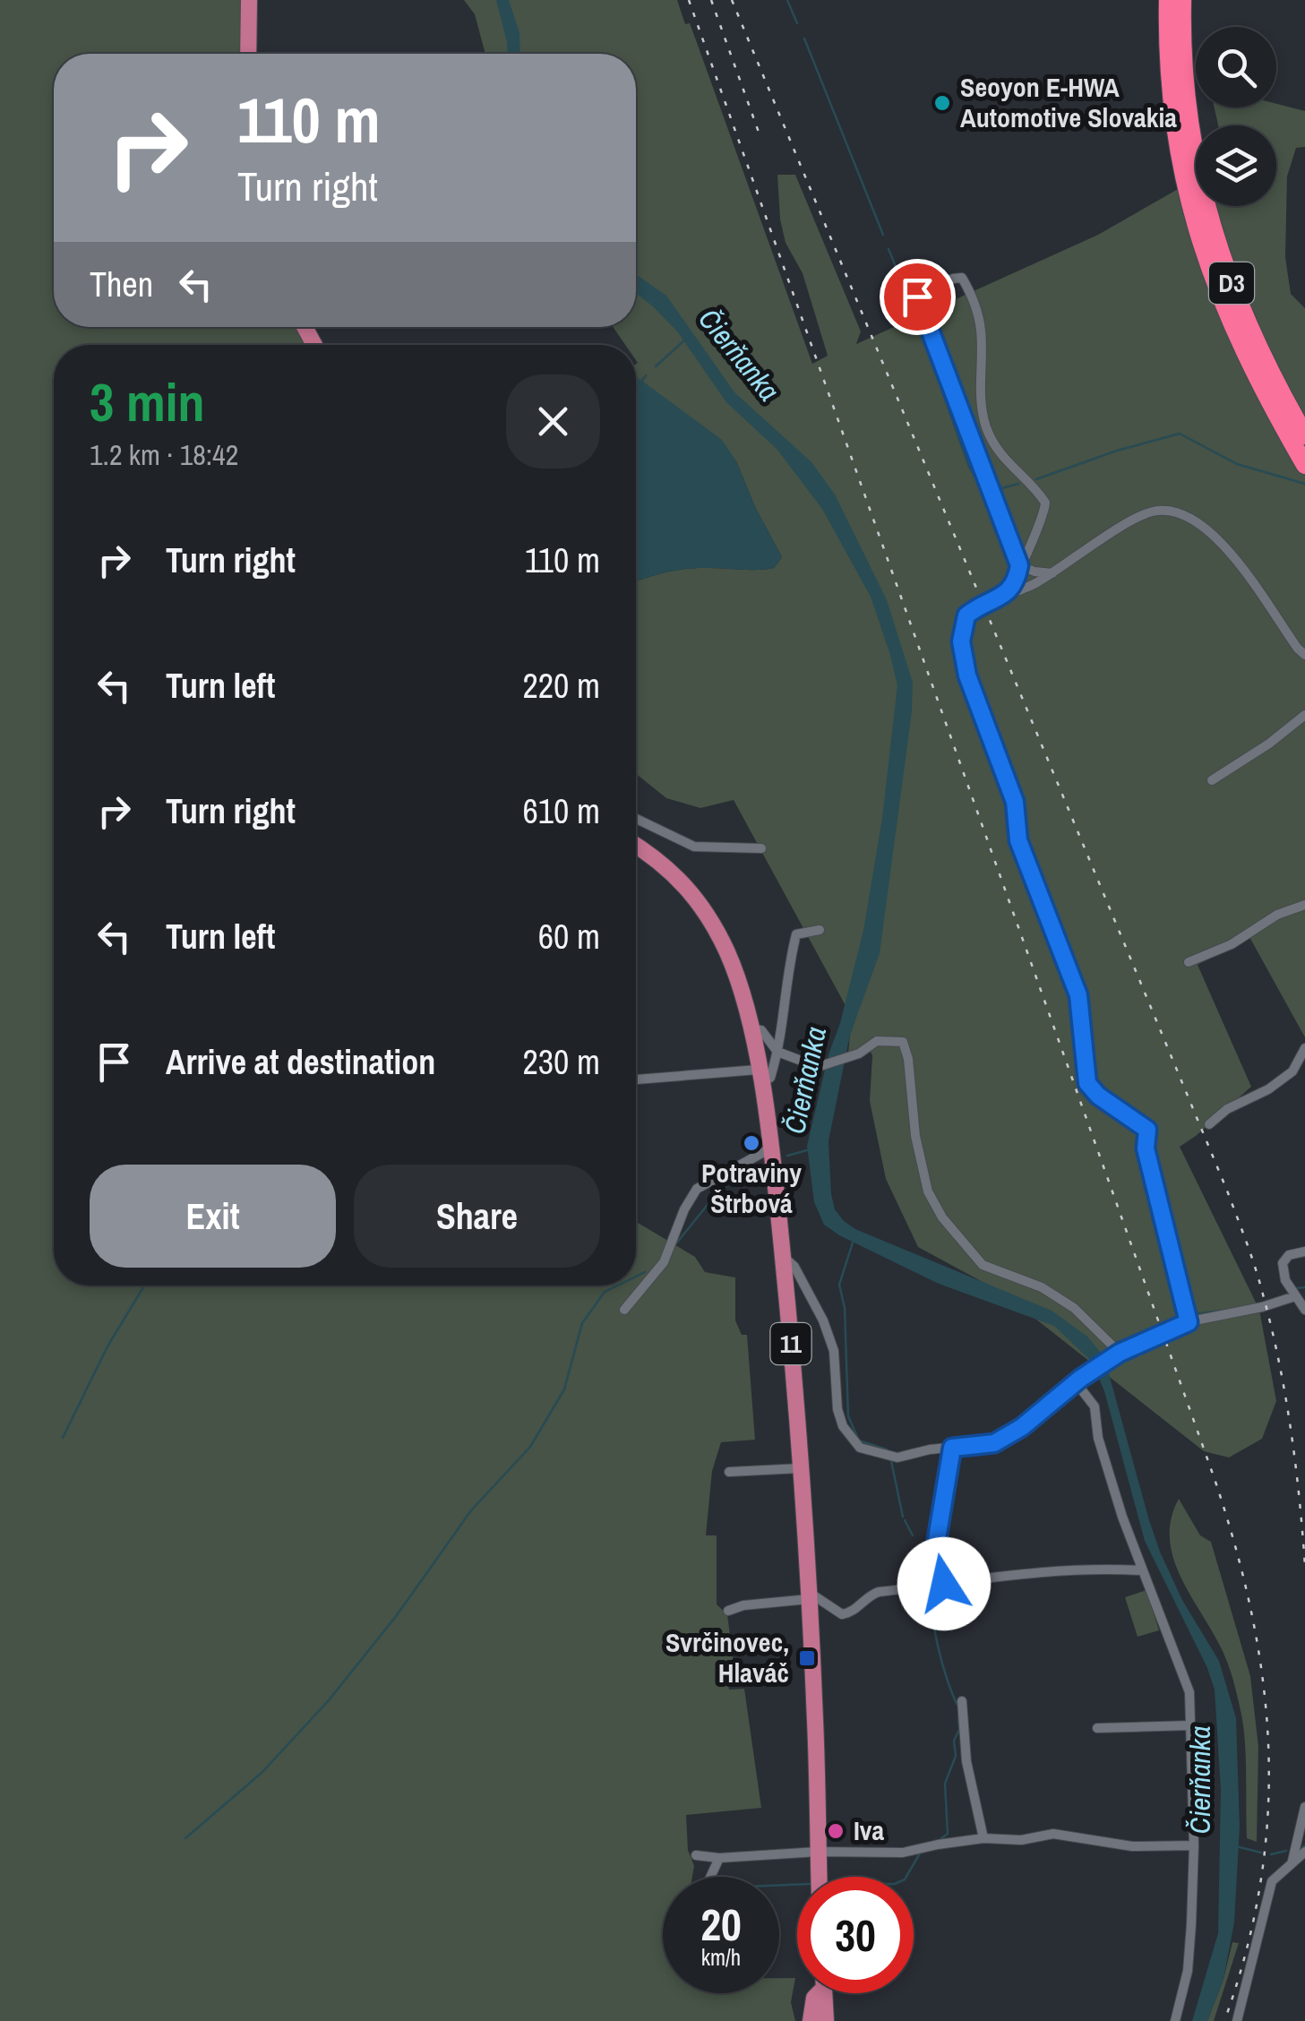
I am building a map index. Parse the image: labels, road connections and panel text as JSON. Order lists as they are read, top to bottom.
{
  "streets": {
    "highway": ["D3"],
    "main road": ["11"]
  },
  "water": ["Čierňanka"],
  "places": {
    "other": ["Seoyon E-HWA Automotive Slovakia", "Potraviny Štrbová", "Iva"],
    "transit": ["Svrčinovec, Hlaváč"]
  },
  "page": {
    "turn": ["110 m", "Turn right"],
    "then": "Then",
    "heading": ["3 min", "1.2 km · 18:42"],
    "list": [
      {
        "name": "Turn right",
        "value": "110 m"
      },
      {
        "name": "Turn left",
        "value": "220 m"
      },
      {
        "name": "Turn right",
        "value": "610 m"
      },
      {
        "name": "Turn left",
        "value": "60 m"
      },
      {
        "name": "Arrive at destination",
        "value": "230 m"
      }
    ],
    "buttons": ["Exit", "Share"],
    "speed": "20 km/h",
    "limit": "30"
  }
}
